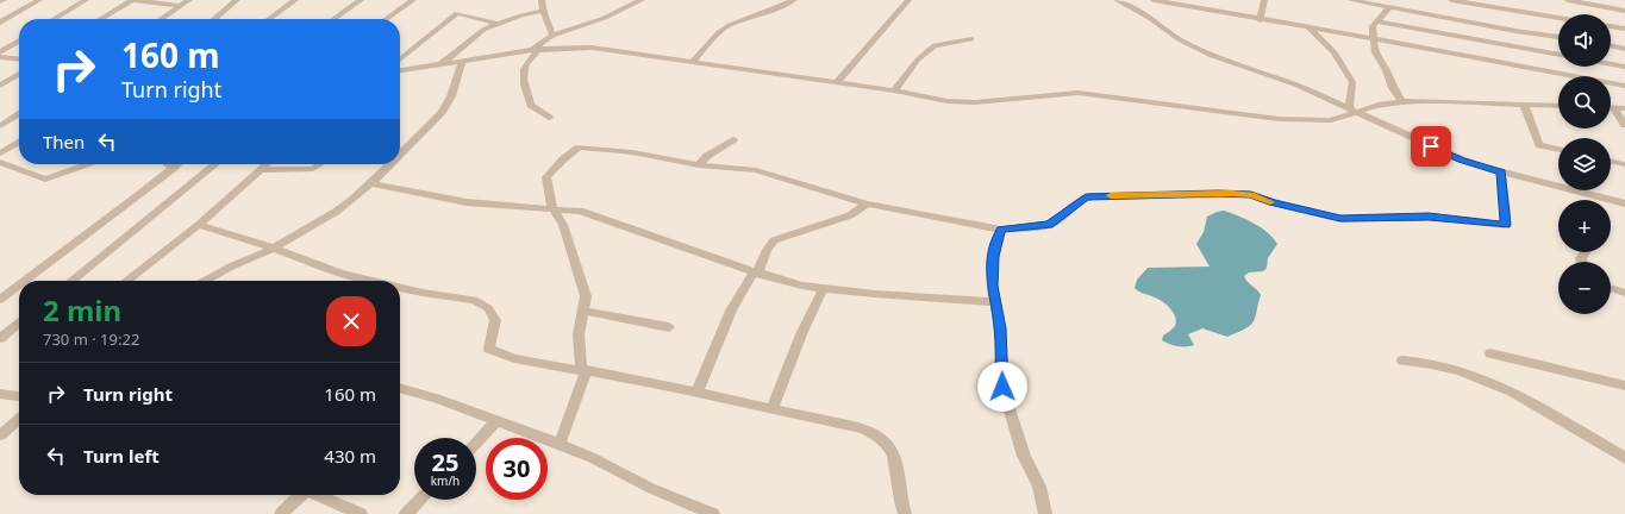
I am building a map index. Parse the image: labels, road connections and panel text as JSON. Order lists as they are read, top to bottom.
{
  "page": {
    "map_buttons": ["+", "−"],
    "turn": ["160 m", "Turn right"],
    "then": "Then",
    "heading": ["2 min", "730 m · 19:22"],
    "list": [
      {
        "name": "Turn right",
        "value": "160 m"
      },
      {
        "name": "Turn left",
        "value": "430 m"
      }
    ],
    "speed": "25 km/h",
    "limit": "30"
  }
}
